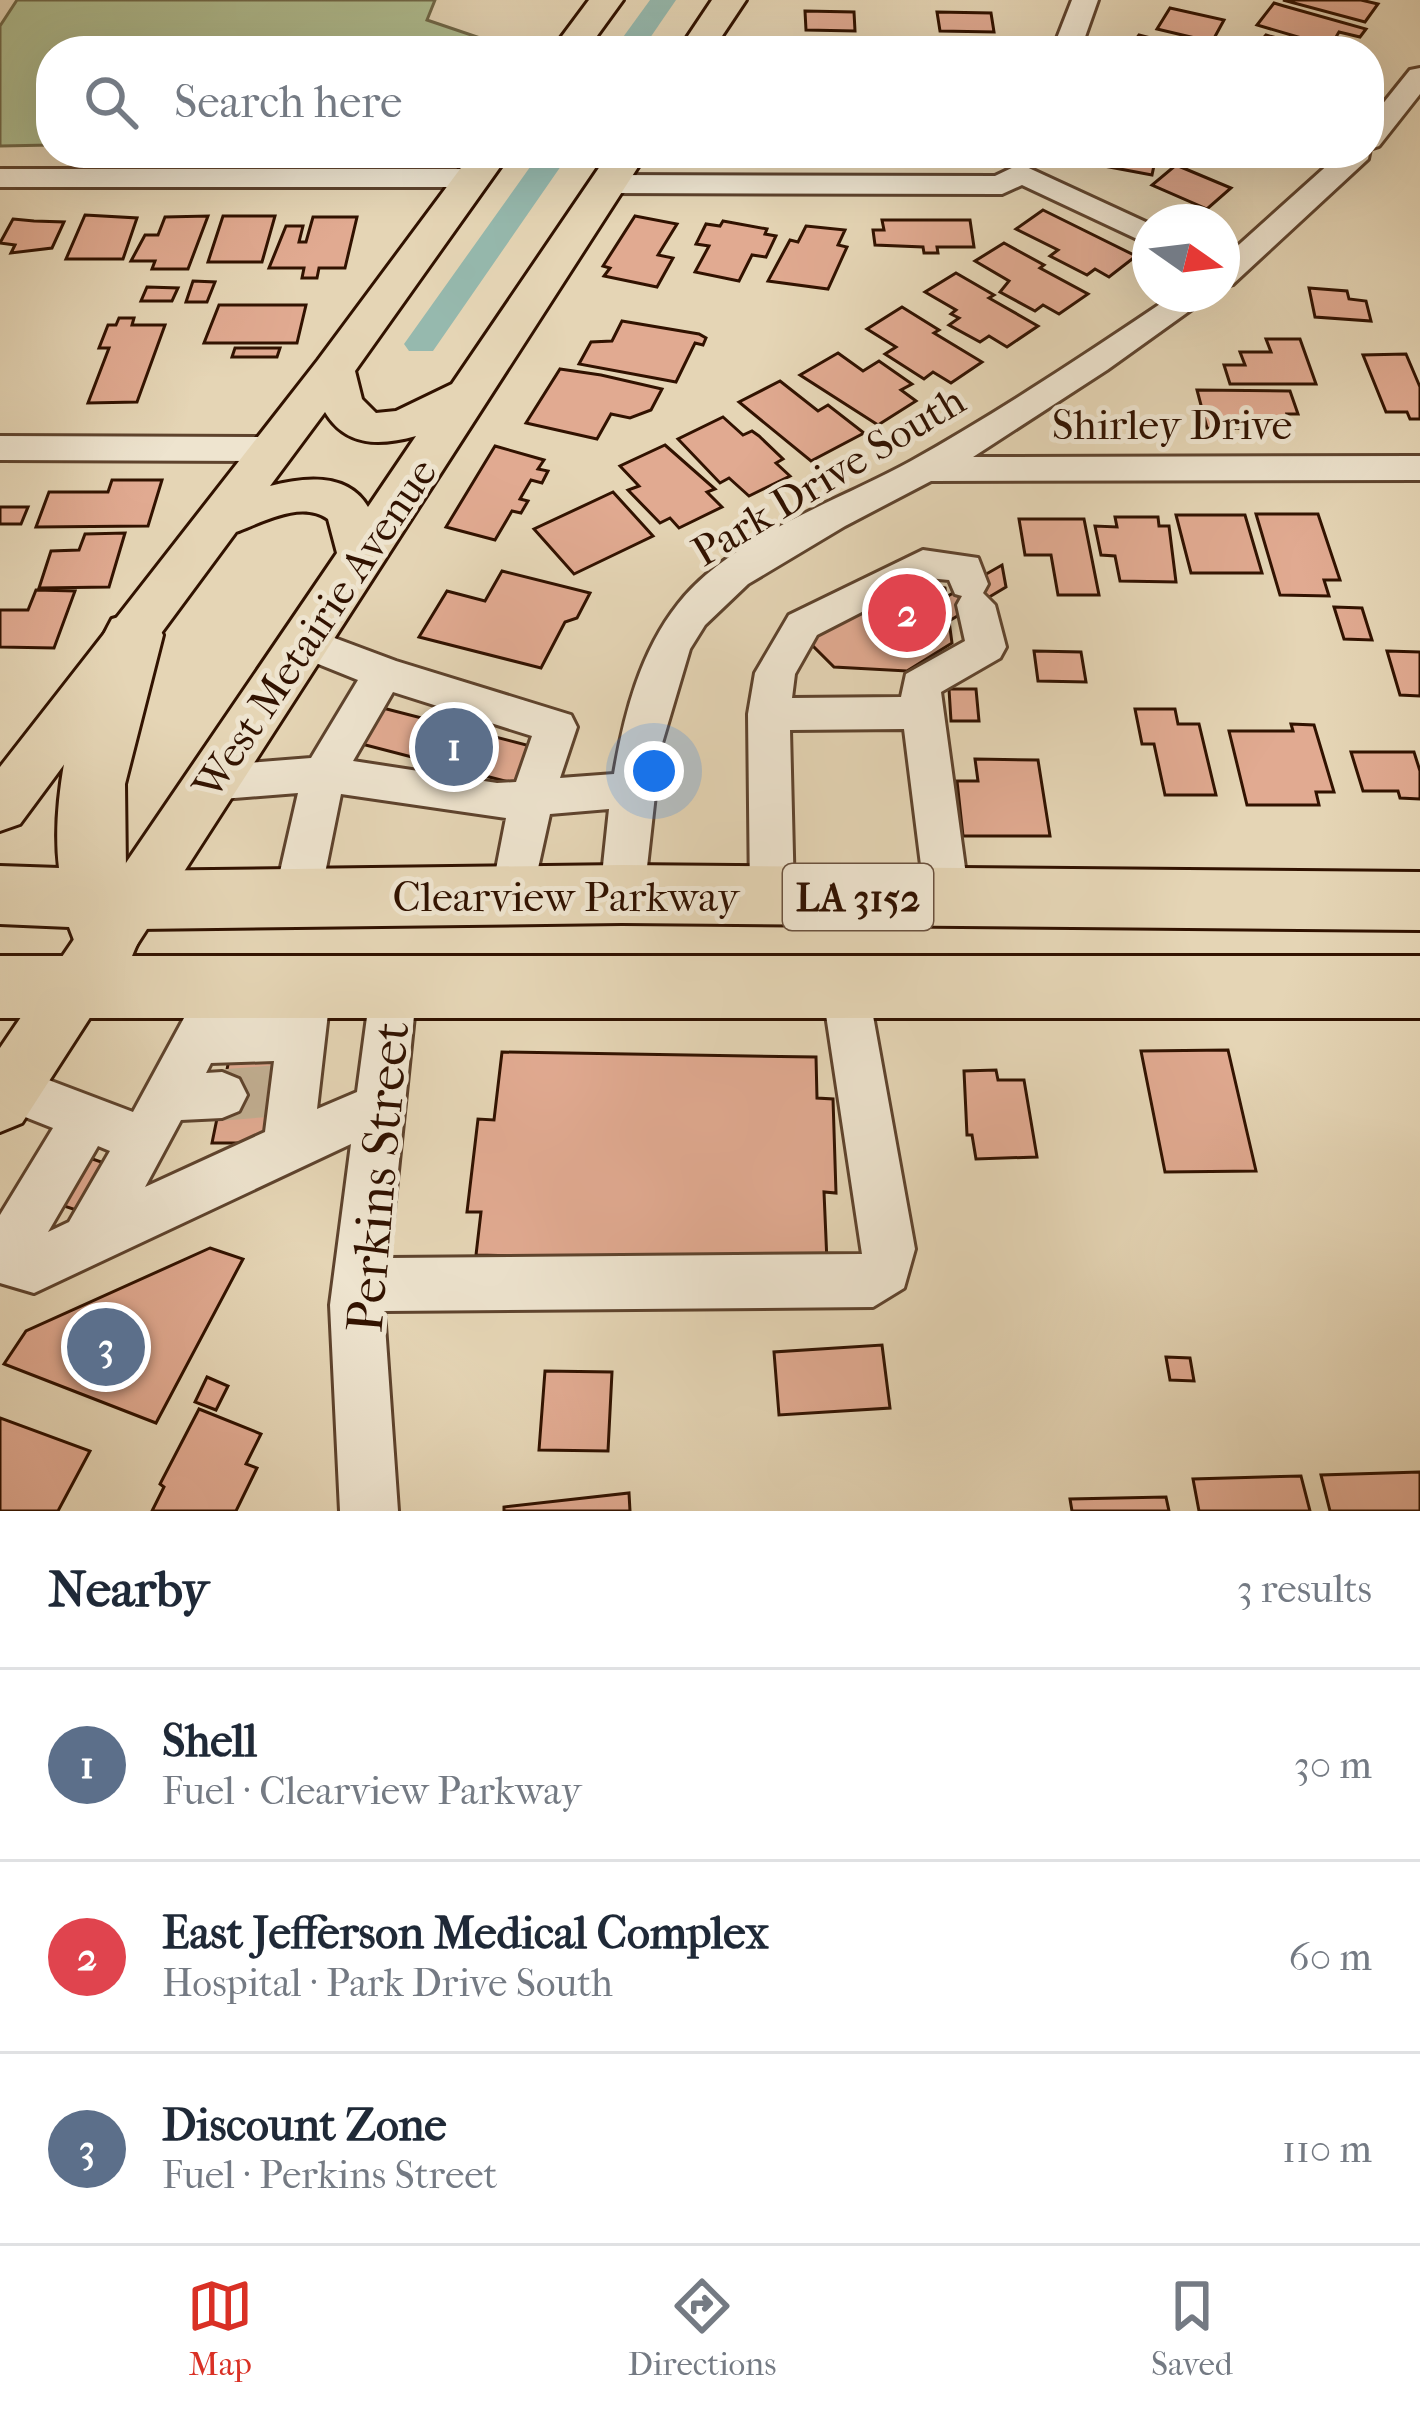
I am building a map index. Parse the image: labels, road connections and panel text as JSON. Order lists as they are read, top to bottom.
{
  "streets": {
    "highway": ["Clearview Parkway", "LA 3152"],
    "main road": ["West Metairie Avenue"],
    "street": ["Shirley Drive", "Park Drive South", "Perkins Street"]
  },
  "crossings": [
    ["Shirley Drive", "Park Drive South"],
    ["Park Drive South", "Clearview Parkway"],
    ["West Metairie Avenue", "Clearview Parkway"],
    ["Clearview Parkway", "Perkins Street"]
  ],
  "north": "right",
  "page": {
    "search": "Search here",
    "pins": ["2", "1", "3"],
    "heading": ["Nearby", "3 results"],
    "list": [
      {
        "mark": "1",
        "name": "Shell",
        "note": "Fuel · Clearview Parkway",
        "value": "30 m"
      },
      {
        "mark": "2",
        "name": "East Jefferson Medical Complex",
        "note": "Hospital · Park Drive South",
        "value": "60 m"
      },
      {
        "mark": "3",
        "name": "Discount Zone",
        "note": "Fuel · Perkins Street",
        "value": "110 m"
      }
    ],
    "nav": ["Map", "Directions", "Saved"]
  }
}
